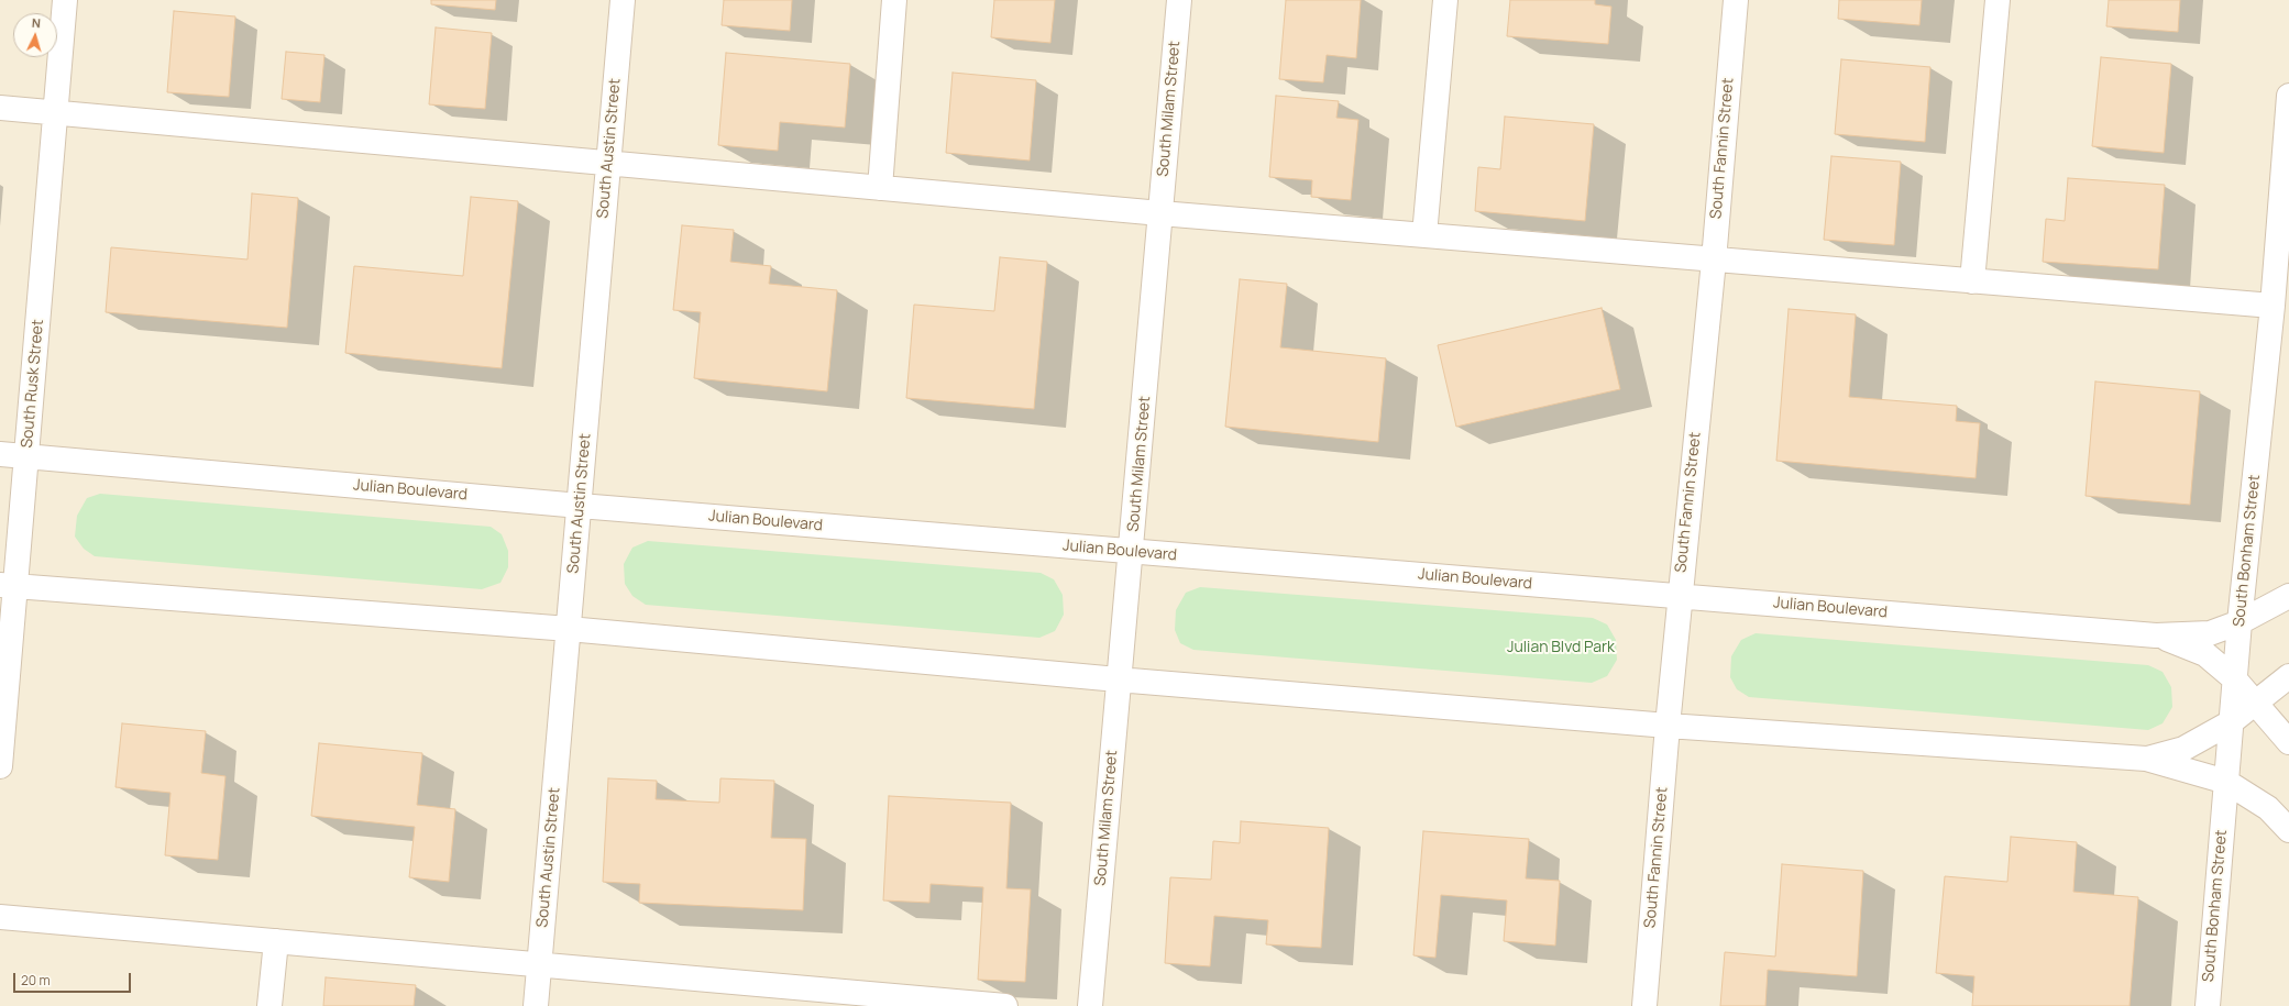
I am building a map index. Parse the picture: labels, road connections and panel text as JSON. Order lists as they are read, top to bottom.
{
  "streets": {
    "street": [
      "South Milam Street",
      "South Austin Street",
      "South Fannin Street",
      "South Rusk Street",
      "Julian Boulevard",
      "South Bonham Street"
    ]
  },
  "crossings": [
    ["South Milam Street", "Julian Boulevard"],
    ["South Austin Street", "Julian Boulevard"],
    ["South Fannin Street", "Julian Boulevard"],
    ["South Rusk Street", "Julian Boulevard"],
    ["Julian Boulevard", "South Bonham Street"]
  ],
  "parks": ["Julian Blvd Park"],
  "scale_bar": "20 m",
  "north": "top"
}
